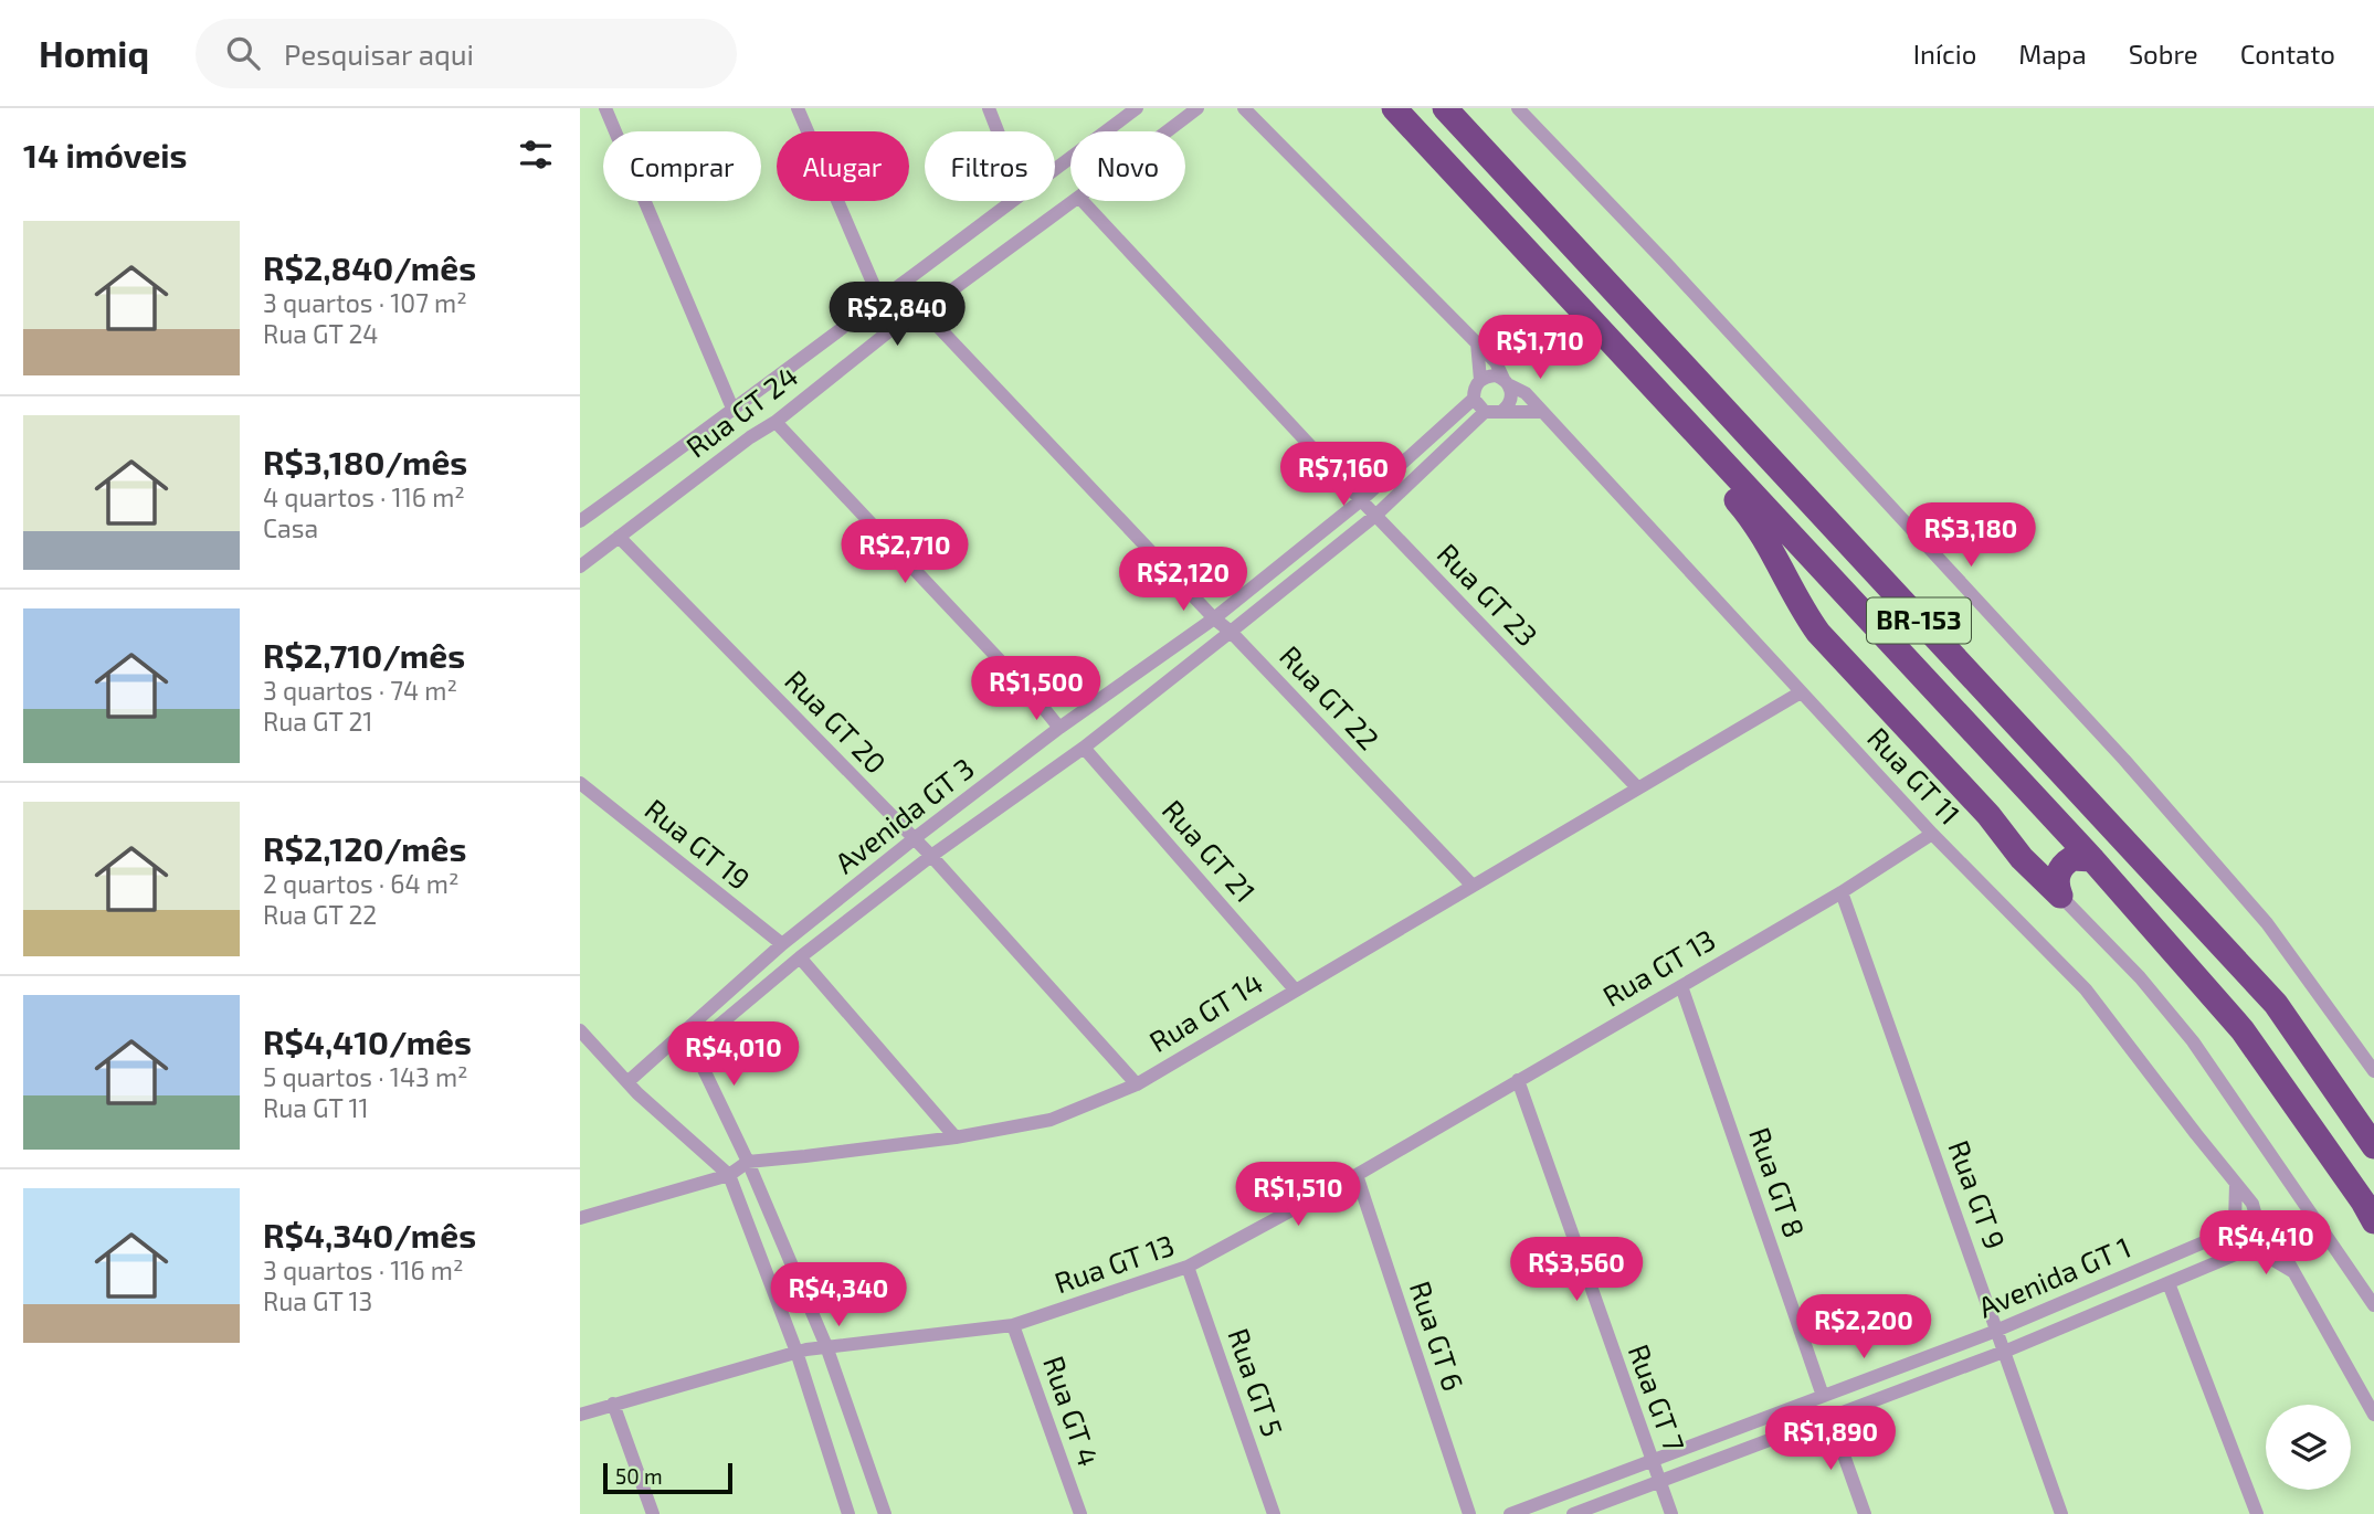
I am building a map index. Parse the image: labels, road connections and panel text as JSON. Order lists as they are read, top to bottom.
{
  "streets": {
    "highway": ["BR-153"],
    "street": [
      "Rua GT 24",
      "Rua GT 23",
      "Rua GT 22",
      "Rua GT 20",
      "Rua GT 11",
      "Avenida GT 3",
      "Rua GT 19",
      "Rua GT 21",
      "Rua GT 13",
      "Rua GT 14",
      "Rua GT 8",
      "Rua GT 9",
      "Avenida GT 1",
      "Rua GT 6",
      "Rua GT 5",
      "Rua GT 7",
      "Rua GT 4"
    ]
  },
  "crossings": [
    ["Rua GT 24", "Rua GT 22"],
    ["Rua GT 24", "Rua GT 20"],
    ["Rua GT 23", "Avenida GT 3"],
    ["Rua GT 23", "Rua GT 14"],
    ["Rua GT 22", "Avenida GT 3"],
    ["Rua GT 22", "Rua GT 14"],
    ["Rua GT 20", "Avenida GT 3"],
    ["Rua GT 20", "Rua GT 14"],
    ["Rua GT 11", "Avenida GT 3"],
    ["Rua GT 11", "Rua GT 13"],
    ["Rua GT 11", "Rua GT 14"],
    ["Rua GT 11", "Avenida GT 1"],
    ["Avenida GT 3", "Rua GT 19"],
    ["Avenida GT 3", "Rua GT 21"],
    ["Rua GT 21", "Rua GT 14"],
    ["Rua GT 13", "Rua GT 8"],
    ["Rua GT 13", "Rua GT 9"],
    ["Rua GT 13", "Rua GT 6"],
    ["Rua GT 13", "Rua GT 5"],
    ["Rua GT 13", "Rua GT 7"],
    ["Rua GT 13", "Rua GT 4"],
    ["Rua GT 8", "Avenida GT 1"],
    ["Rua GT 9", "Avenida GT 1"],
    ["Avenida GT 1", "Rua GT 7"]
  ],
  "scale_bar": "50 m",
  "page": {
    "header": "Homiq",
    "search": "Pesquisar aqui",
    "nav": [
      "Início",
      "Mapa",
      "Sobre",
      "Contato"
    ],
    "heading": "14 imóveis",
    "chip": [
      "Comprar",
      "Alugar",
      "Filtros",
      "Novo"
    ],
    "list": [
      {
        "name": "R$2,840/mês",
        "note": "3 quartos · 107 m² · Rua GT 24"
      },
      {
        "name": "R$3,180/mês",
        "note": "4 quartos · 116 m² · Casa"
      },
      {
        "name": "R$2,710/mês",
        "note": "3 quartos · 74 m² · Rua GT 21"
      },
      {
        "name": "R$2,120/mês",
        "note": "2 quartos · 64 m² · Rua GT 22"
      },
      {
        "name": "R$4,410/mês",
        "note": "5 quartos · 143 m² · Rua GT 11"
      },
      {
        "name": "R$4,340/mês",
        "note": "3 quartos · 116 m² · Rua GT 13"
      }
    ],
    "price": [
      "R$2,840",
      "R$1,710",
      "R$7,160",
      "R$3,180",
      "R$2,710",
      "R$2,120",
      "R$1,500",
      "R$4,010",
      "R$1,510",
      "R$4,410",
      "R$3,560",
      "R$4,340",
      "R$2,200",
      "R$1,890"
    ],
    "scale": "50 m"
  }
}
